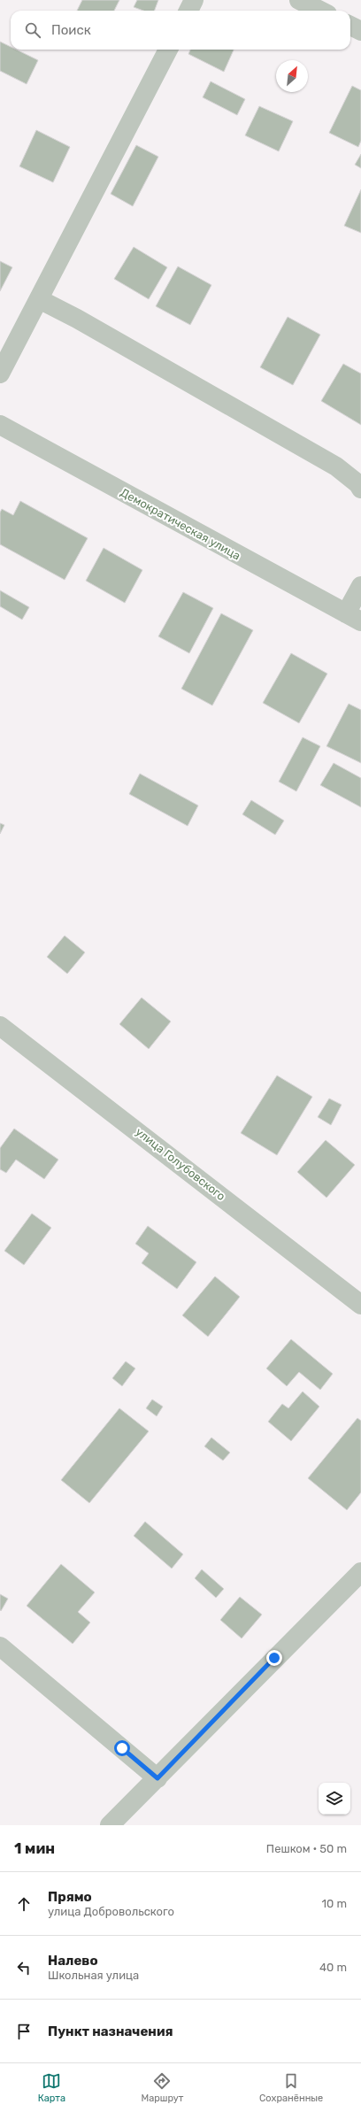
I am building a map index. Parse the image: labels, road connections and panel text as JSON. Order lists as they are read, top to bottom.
{
  "streets": {
    "street": ["Демократическая улица", "улица Голубовского"]
  },
  "north": "top right",
  "page": {
    "search": "Поиск",
    "heading": ["1 мин", "Пешком · 50 m"],
    "list": [
      ["Прямо", "улица Добровольского", "10 m"],
      ["Налево", "Школьная улица", "40 m"],
      "Пункт назначения"
    ],
    "nav": ["Карта", "Маршрут", "Сохранённые"]
  }
}
